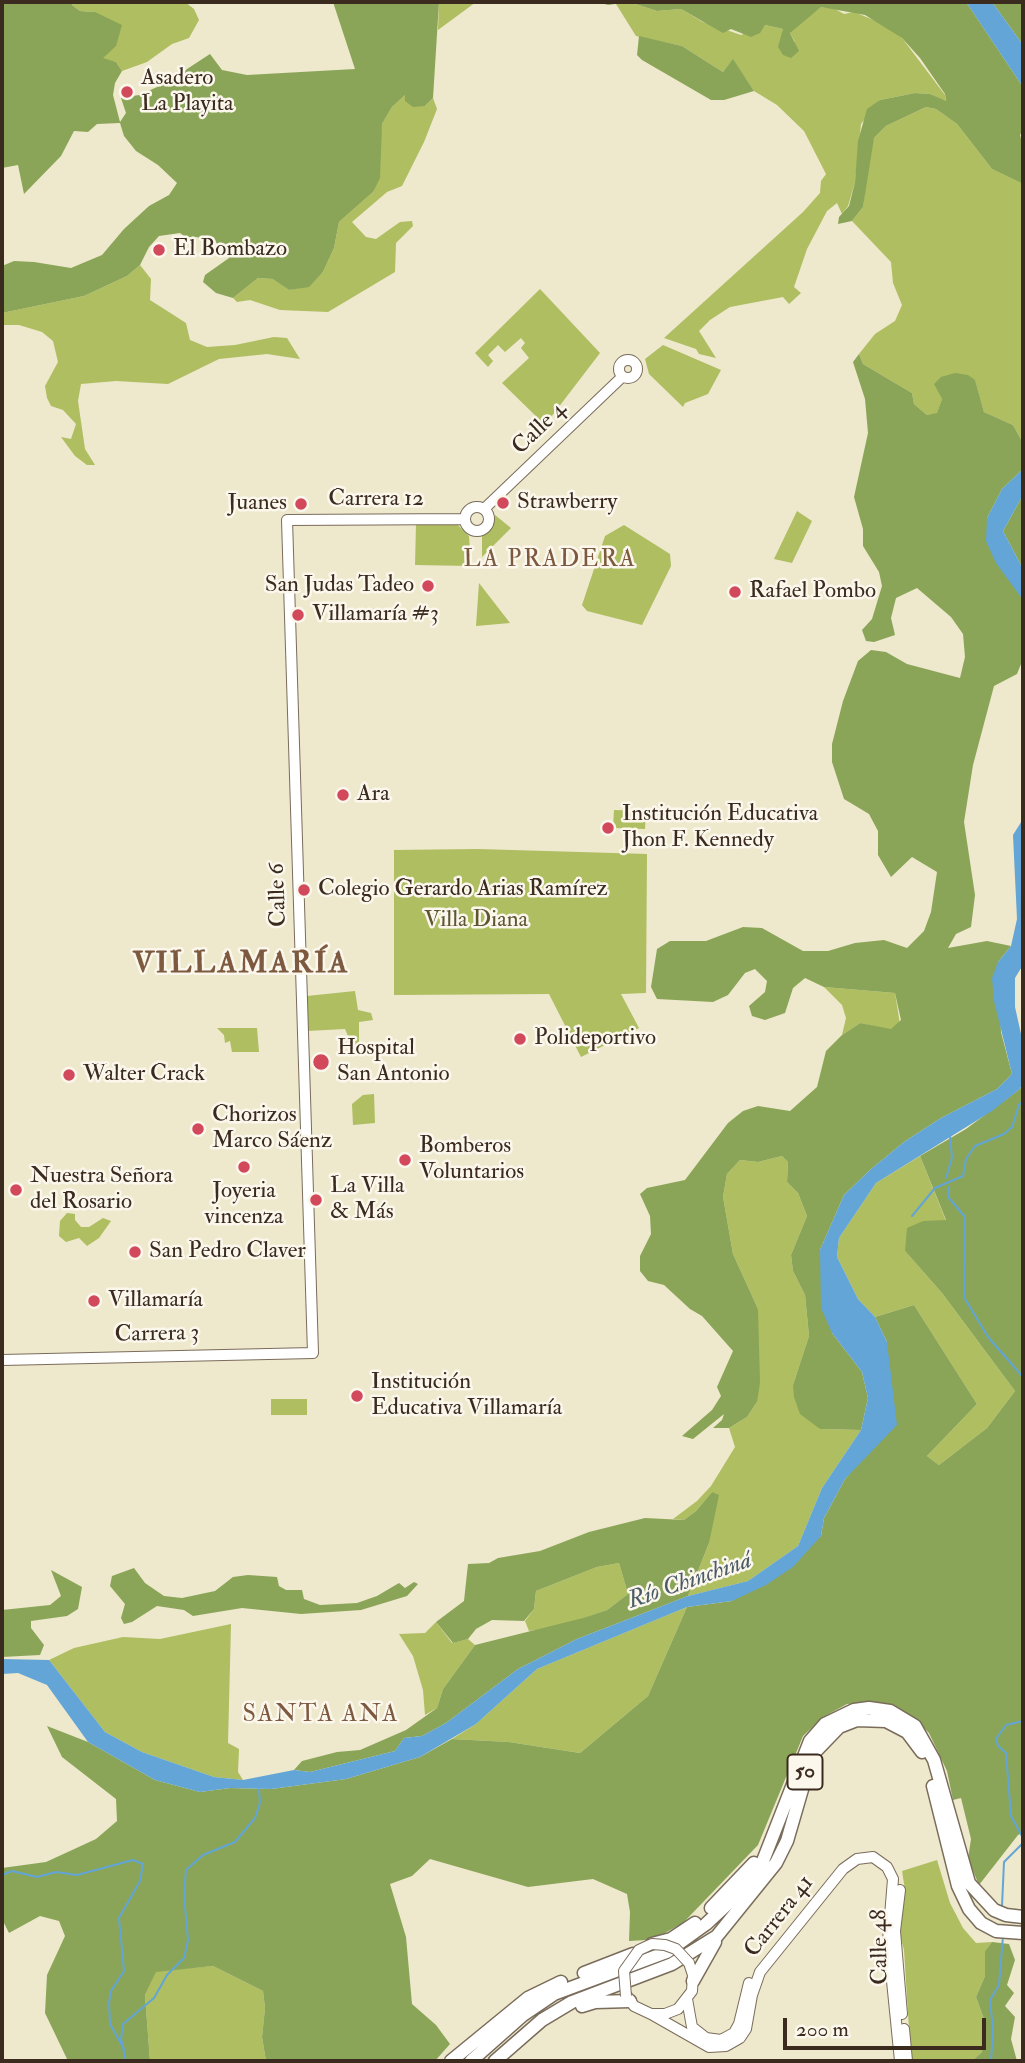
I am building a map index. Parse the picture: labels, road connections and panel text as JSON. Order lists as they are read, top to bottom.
{
  "streets": {
    "highway": ["50"],
    "main road": [
      "Calle 4",
      "Carrera 12",
      "Calle 6",
      "Carrera 3",
      "Carrera 41",
      "Calle 48"
    ]
  },
  "crossings": [
    ["Calle 4", "Carrera 12"],
    ["Carrera 12", "Calle 6"],
    ["Calle 6", "Carrera 3"],
    ["Carrera 41", "Calle 48"]
  ],
  "districts": ["LA PRADERA", "VILLAMARÍA", "SANTA ANA"],
  "water": ["Río Chinchiná"],
  "parks": ["Villa Diana"],
  "places": [
    "Asadero La Playita",
    "El Bombazo",
    "Strawberry",
    "Juanes",
    "San Judas Tadeo",
    "Rafael Pombo",
    "Villamaría #3",
    "Ara",
    "Institución Educativa Jhon F. Kennedy",
    "Colegio Gerardo Arias Ramírez",
    "Polideportivo",
    "Hospital San Antonio",
    "Walter Crack",
    "Chorizos Marco Sáenz",
    "Bomberos Voluntarios",
    "Joyeria vincenza",
    "Nuestra Señora del Rosario",
    "La Villa & Más",
    "San Pedro Claver",
    "Villamaría",
    "Institución Educativa Villamaría"
  ],
  "scale_bar": "200 m"
}
